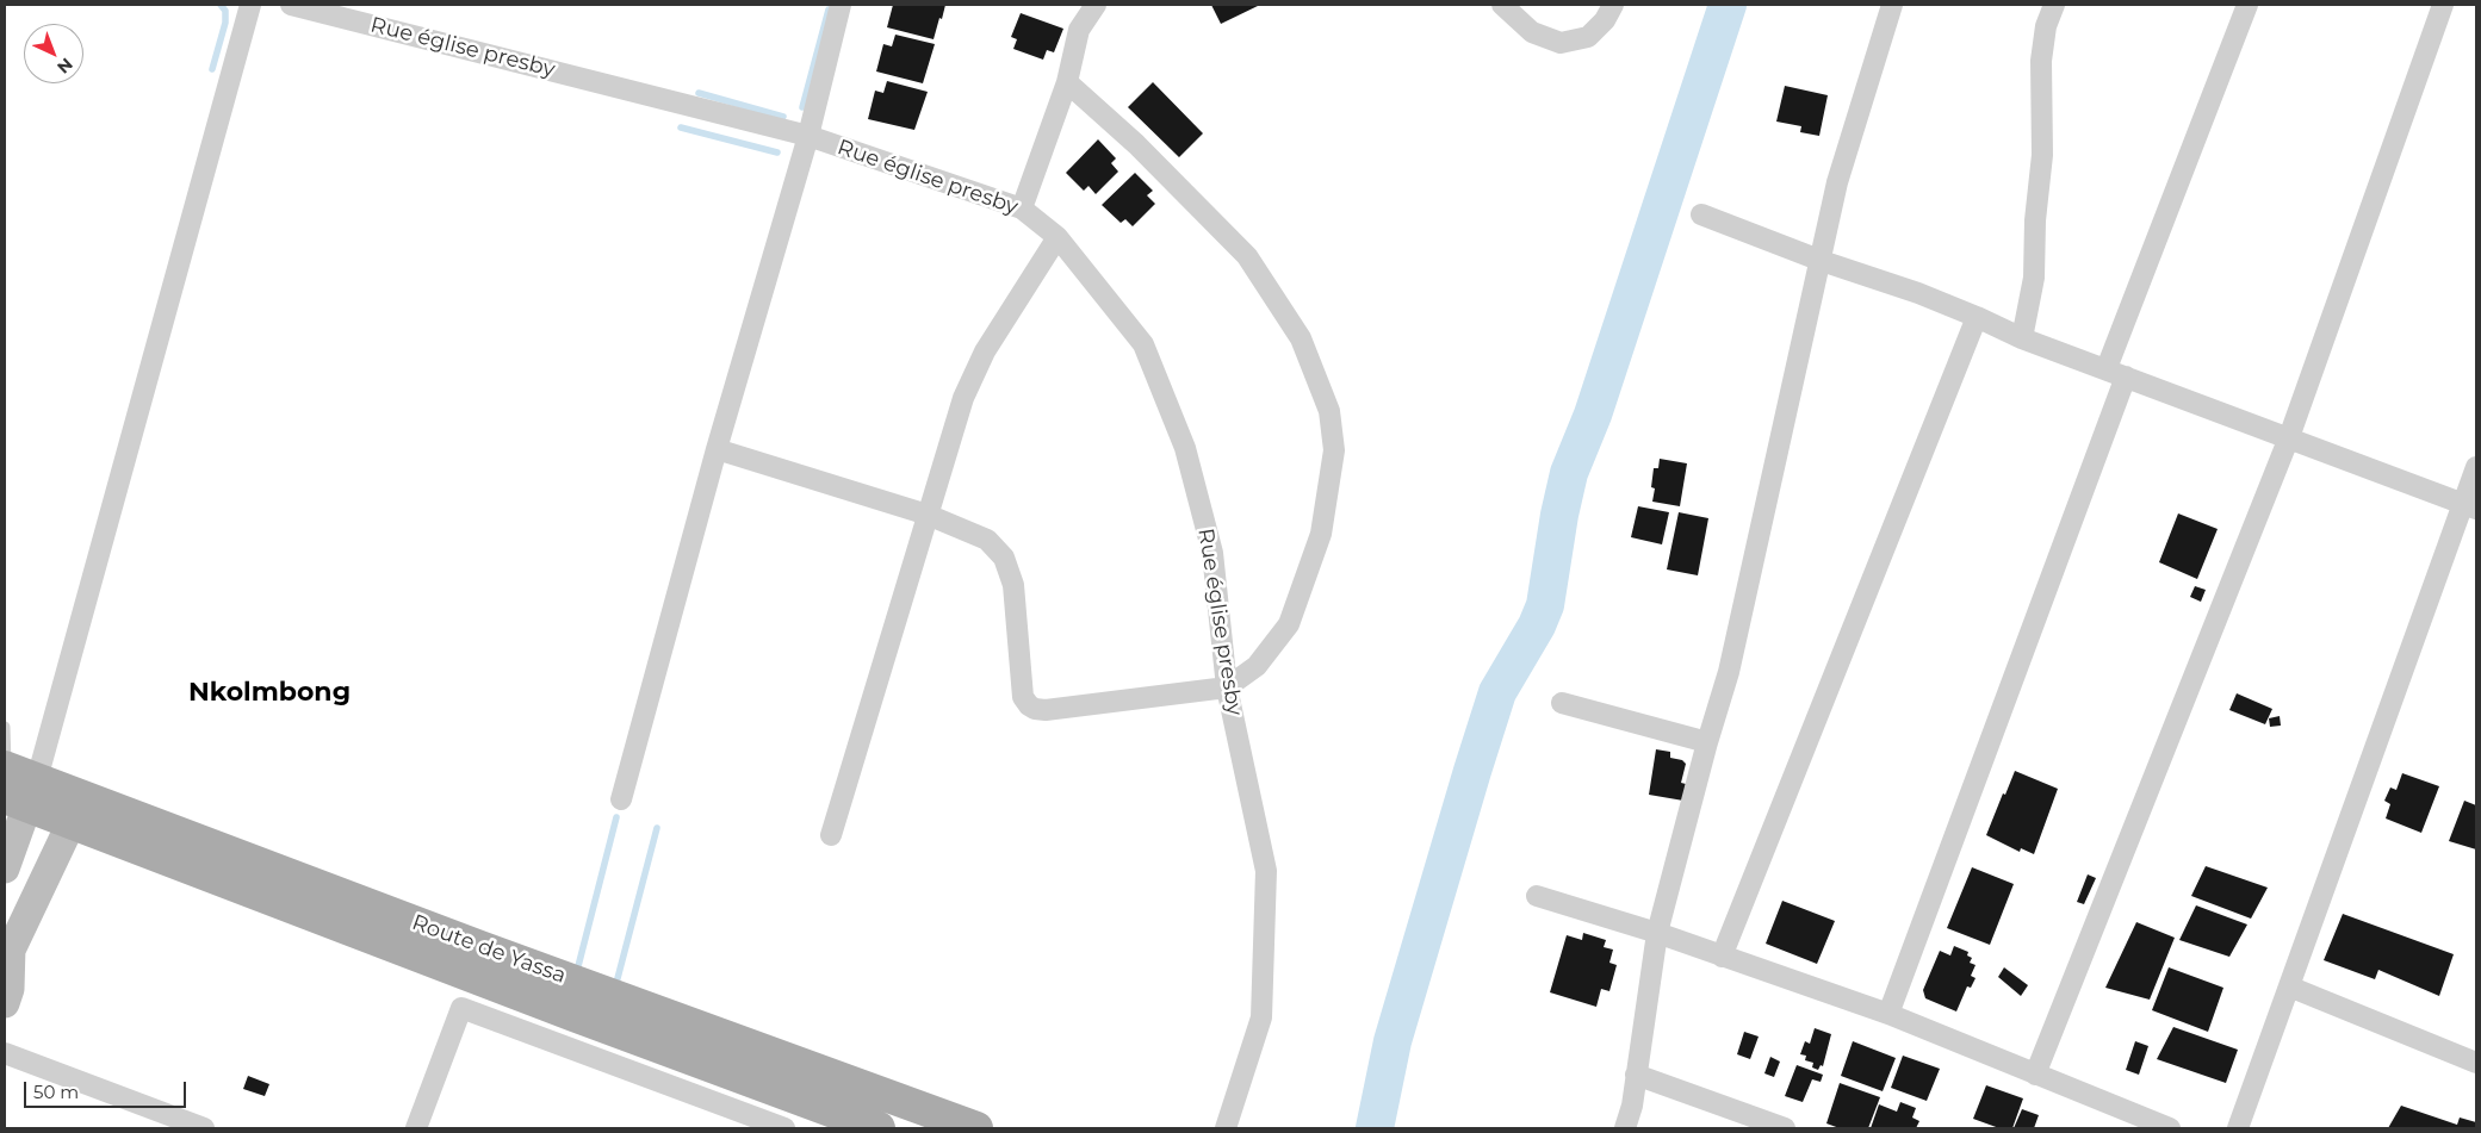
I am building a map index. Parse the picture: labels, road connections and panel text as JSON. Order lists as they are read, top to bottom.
{
  "streets": {
    "main road": ["Route de Yassa"],
    "street": ["Rue église presby"]
  },
  "districts": ["Nkolmbong"],
  "scale_bar": "50 m",
  "north": "bottom right"
}
